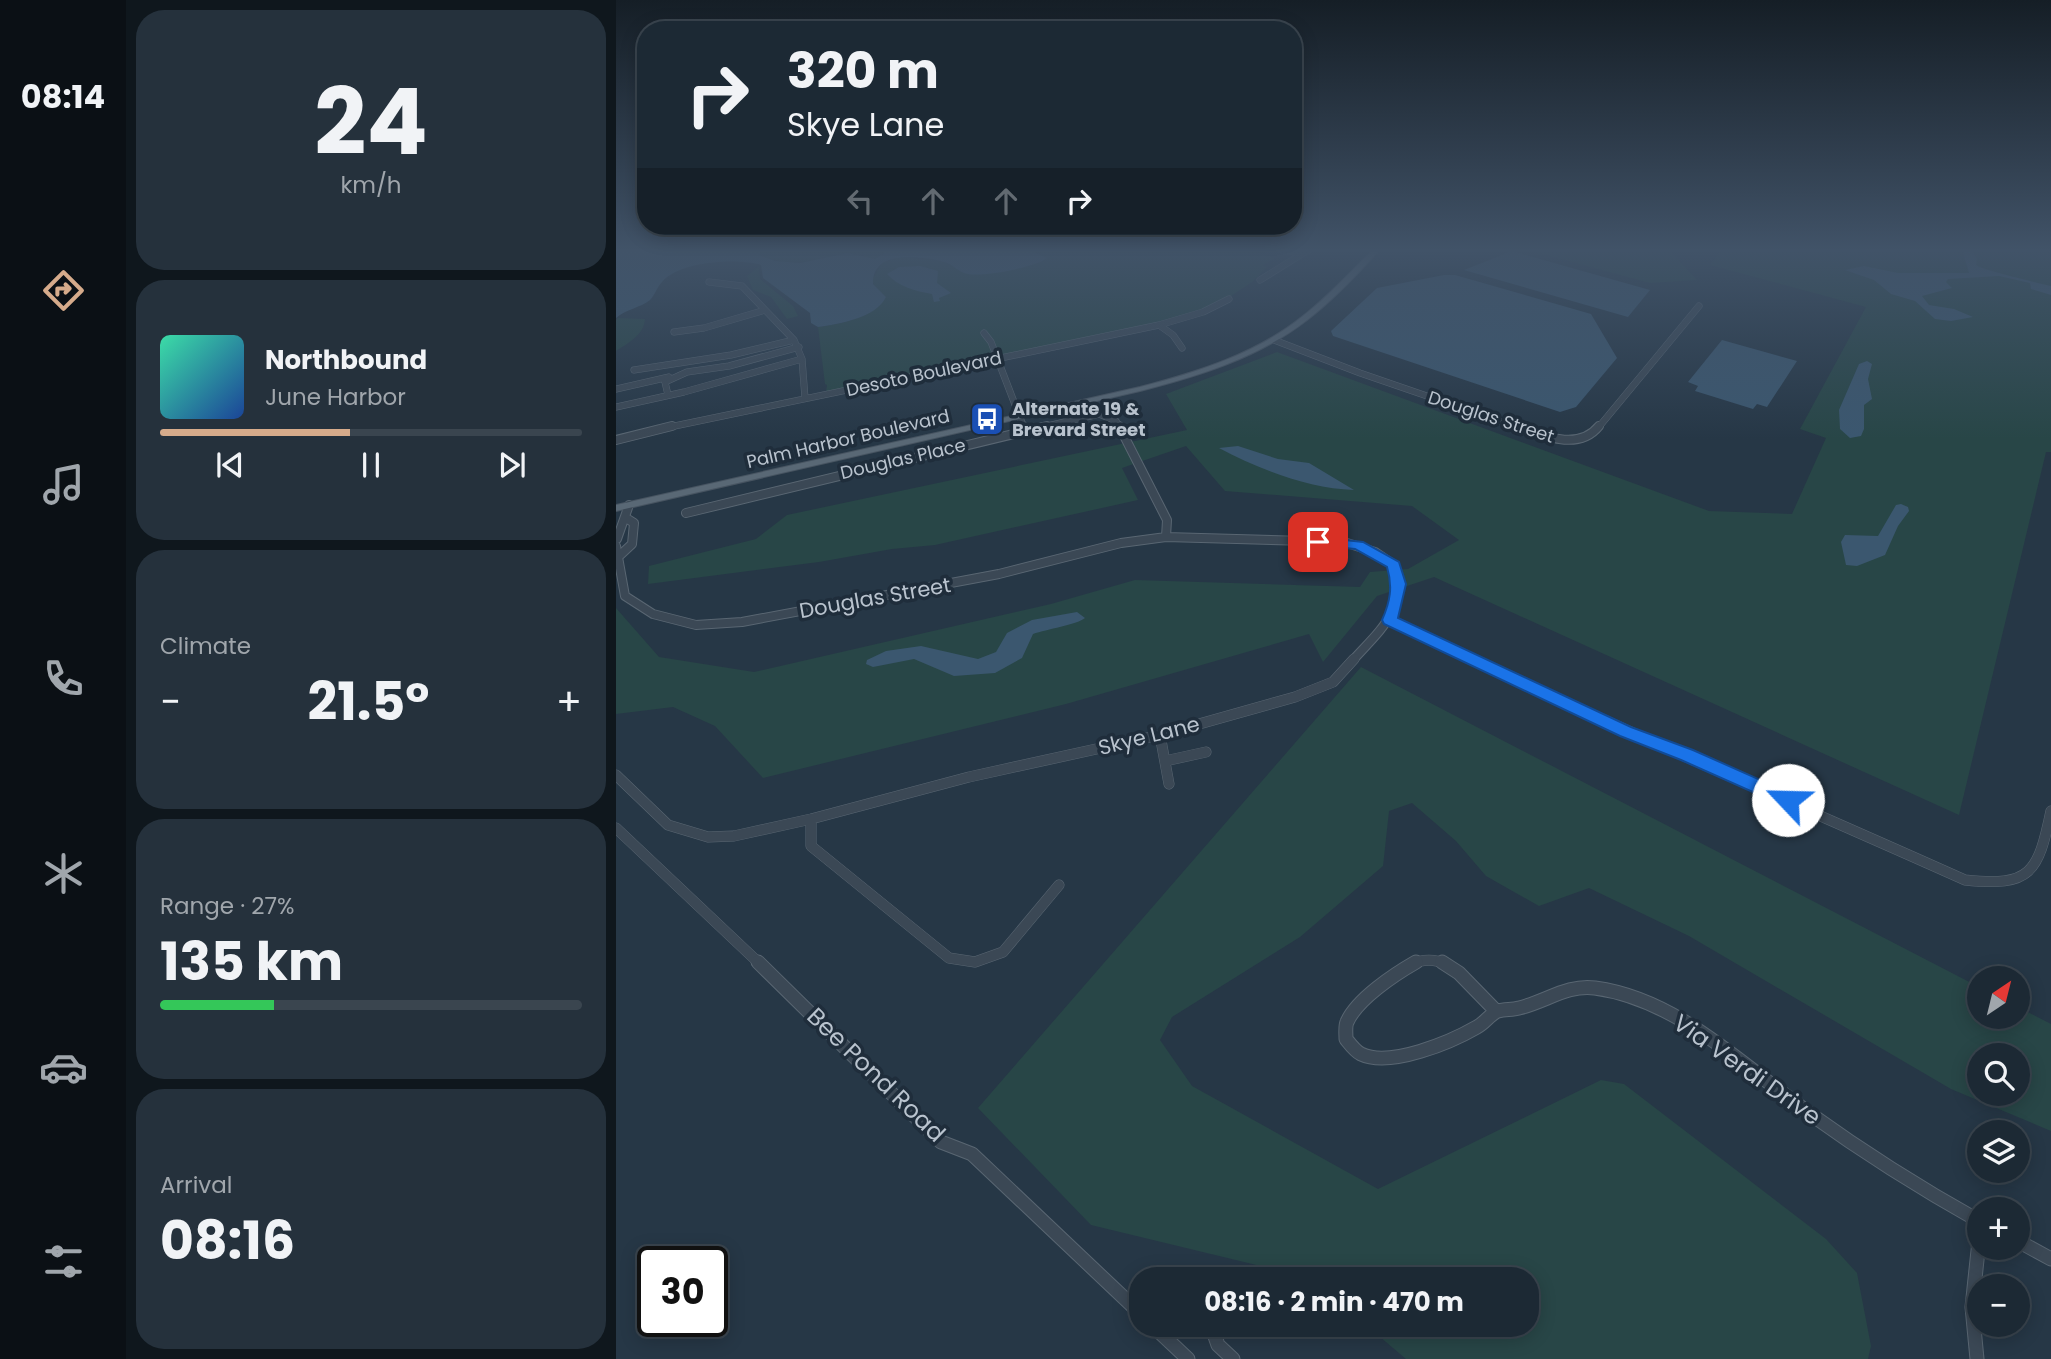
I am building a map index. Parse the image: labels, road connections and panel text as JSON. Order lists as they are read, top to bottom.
{
  "streets": {
    "main road": ["Palm Harbor Boulevard"],
    "street": [
      "Desoto Boulevard",
      "Douglas Street",
      "Douglas Place",
      "Skye Lane",
      "Via Verdi Drive",
      "Bee Pond Road"
    ]
  },
  "crossings": [
    ["Douglas Street", "Palm Harbor Boulevard"],
    ["Douglas Street", "Douglas Place"],
    ["Douglas Street", "Skye Lane"],
    ["Douglas Place", "Skye Lane"]
  ],
  "places": {
    "bus stop": ["Alternate 19 & Brevard Street"]
  },
  "north": "top right",
  "page": {
    "tabs": "08:14",
    "tile": [
      ["24", "km/h"],
      "Climate",
      ["Range · 27%", "135 km"],
      ["Arrival", "08:16"]
    ],
    "turn": ["320 m", "Skye Lane"],
    "song": ["Northbound", "June Harbor"],
    "heat": ["−", "21.5°", "+"],
    "map_buttons": ["+", "−"],
    "limit": "30",
    "trip": "08:16 · 2 min · 470 m"
  }
}
